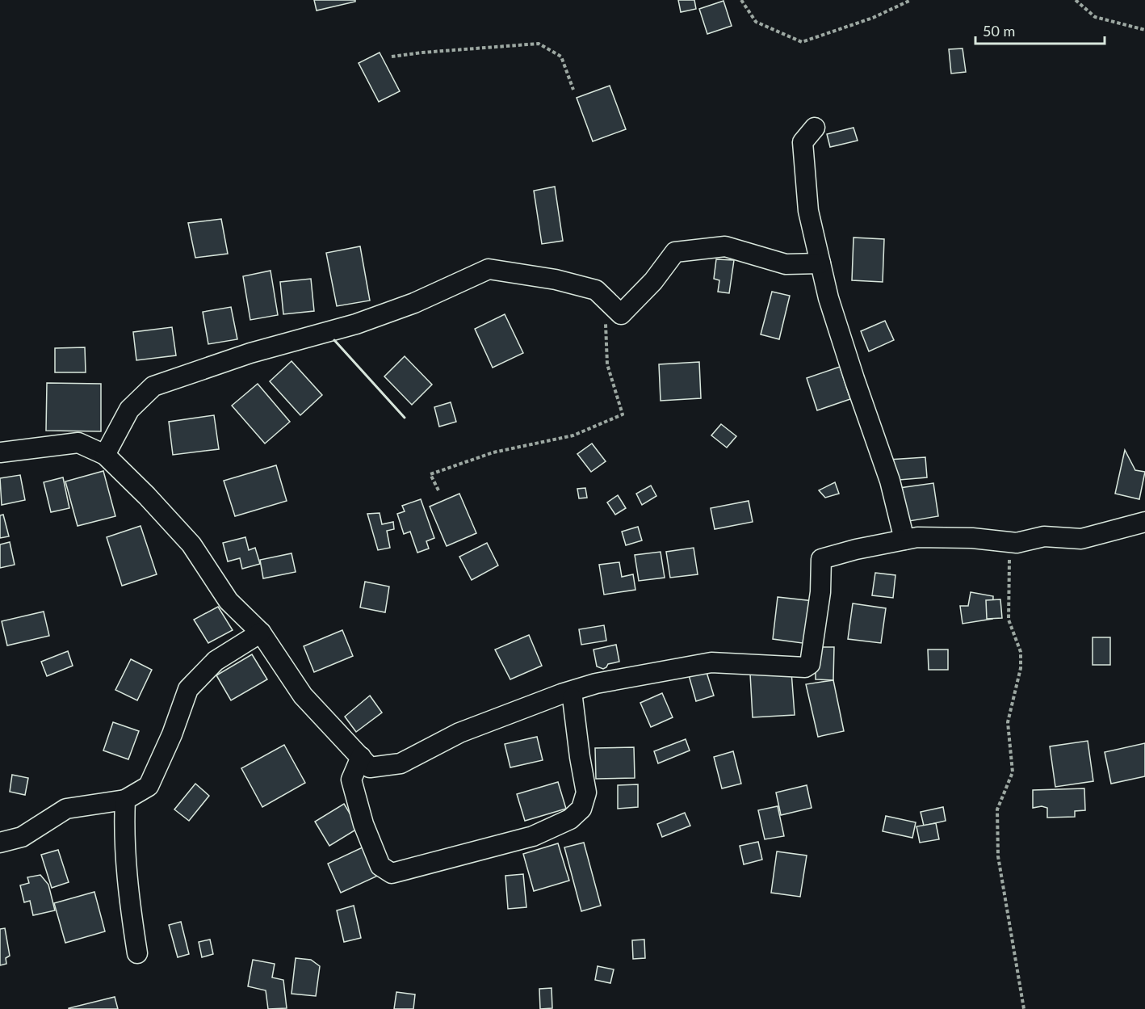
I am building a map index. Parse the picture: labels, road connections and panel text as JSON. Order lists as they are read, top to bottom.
{
  "scale_bar": "50 m"
}
